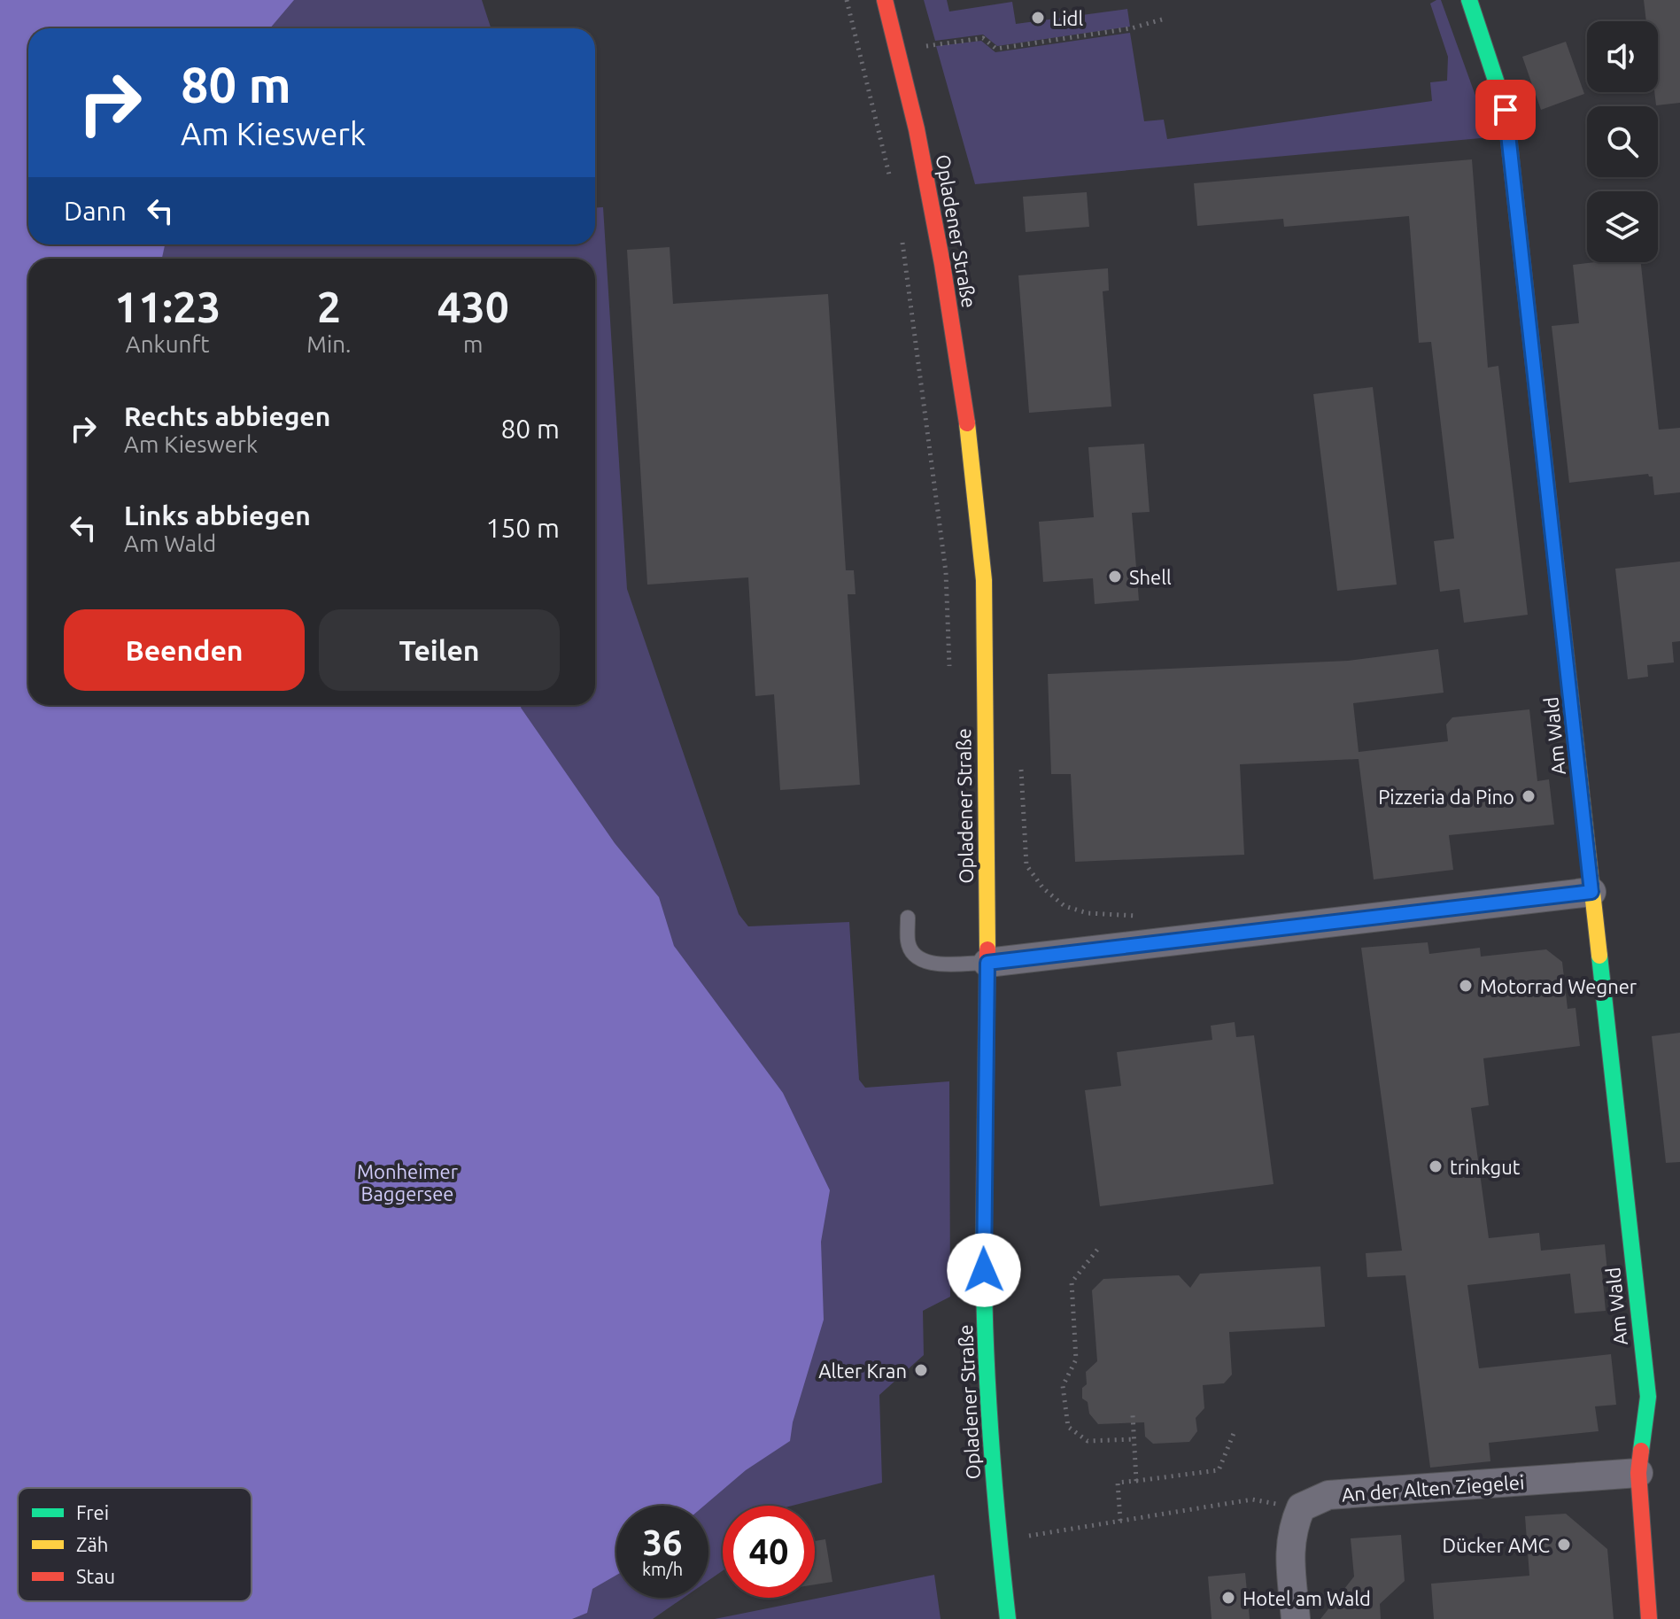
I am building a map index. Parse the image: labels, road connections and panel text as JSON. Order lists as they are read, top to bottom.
{
  "streets": {
    "street": ["Opladener Straße", "Am Wald", "An der Alten Ziegelei"]
  },
  "crossings": [
    ["Am Wald", "An der Alten Ziegelei"]
  ],
  "parks": ["Monheimer Baggersee"],
  "places": [
    "Lidl",
    "Shell",
    "Pizzeria da Pino",
    "Motorrad Wegner",
    "trinkgut",
    "Alter Kran",
    "Dücker AMC",
    "Hotel am Wald"
  ],
  "legend": ["Frei", "Zäh", "Stau"],
  "page": {
    "turn": ["80 m", "Am Kieswerk"],
    "then": "Dann",
    "eta": [
      "11:23",
      "Ankunft",
      "2",
      "Min.",
      "430",
      "m"
    ],
    "list": [
      {
        "name": "Rechts abbiegen",
        "note": "Am Kieswerk",
        "value": "80 m"
      },
      {
        "name": "Links abbiegen",
        "note": "Am Wald",
        "value": "150 m"
      }
    ],
    "buttons": ["Beenden", "Teilen"],
    "speed": "36 km/h",
    "limit": "40"
  }
}
